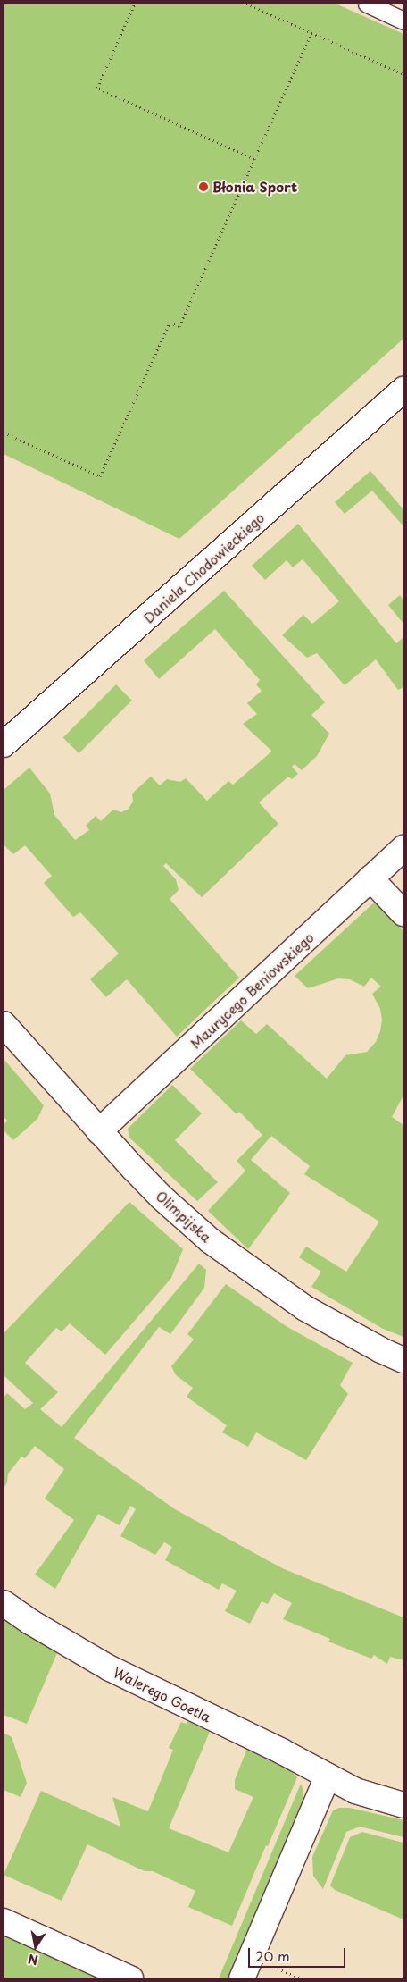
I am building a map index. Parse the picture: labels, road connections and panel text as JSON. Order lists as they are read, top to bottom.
{
  "streets": {
    "street": [
      "Daniela Chodowieckiego",
      "Maurycego Beniowskiego",
      "Olimpijska",
      "Walerego Goetla"
    ]
  },
  "crossings": [
    ["Maurycego Beniowskiego", "Olimpijska"]
  ],
  "places": ["Błonia Sport"],
  "scale_bar": "20 m",
  "north": "bottom"
}
